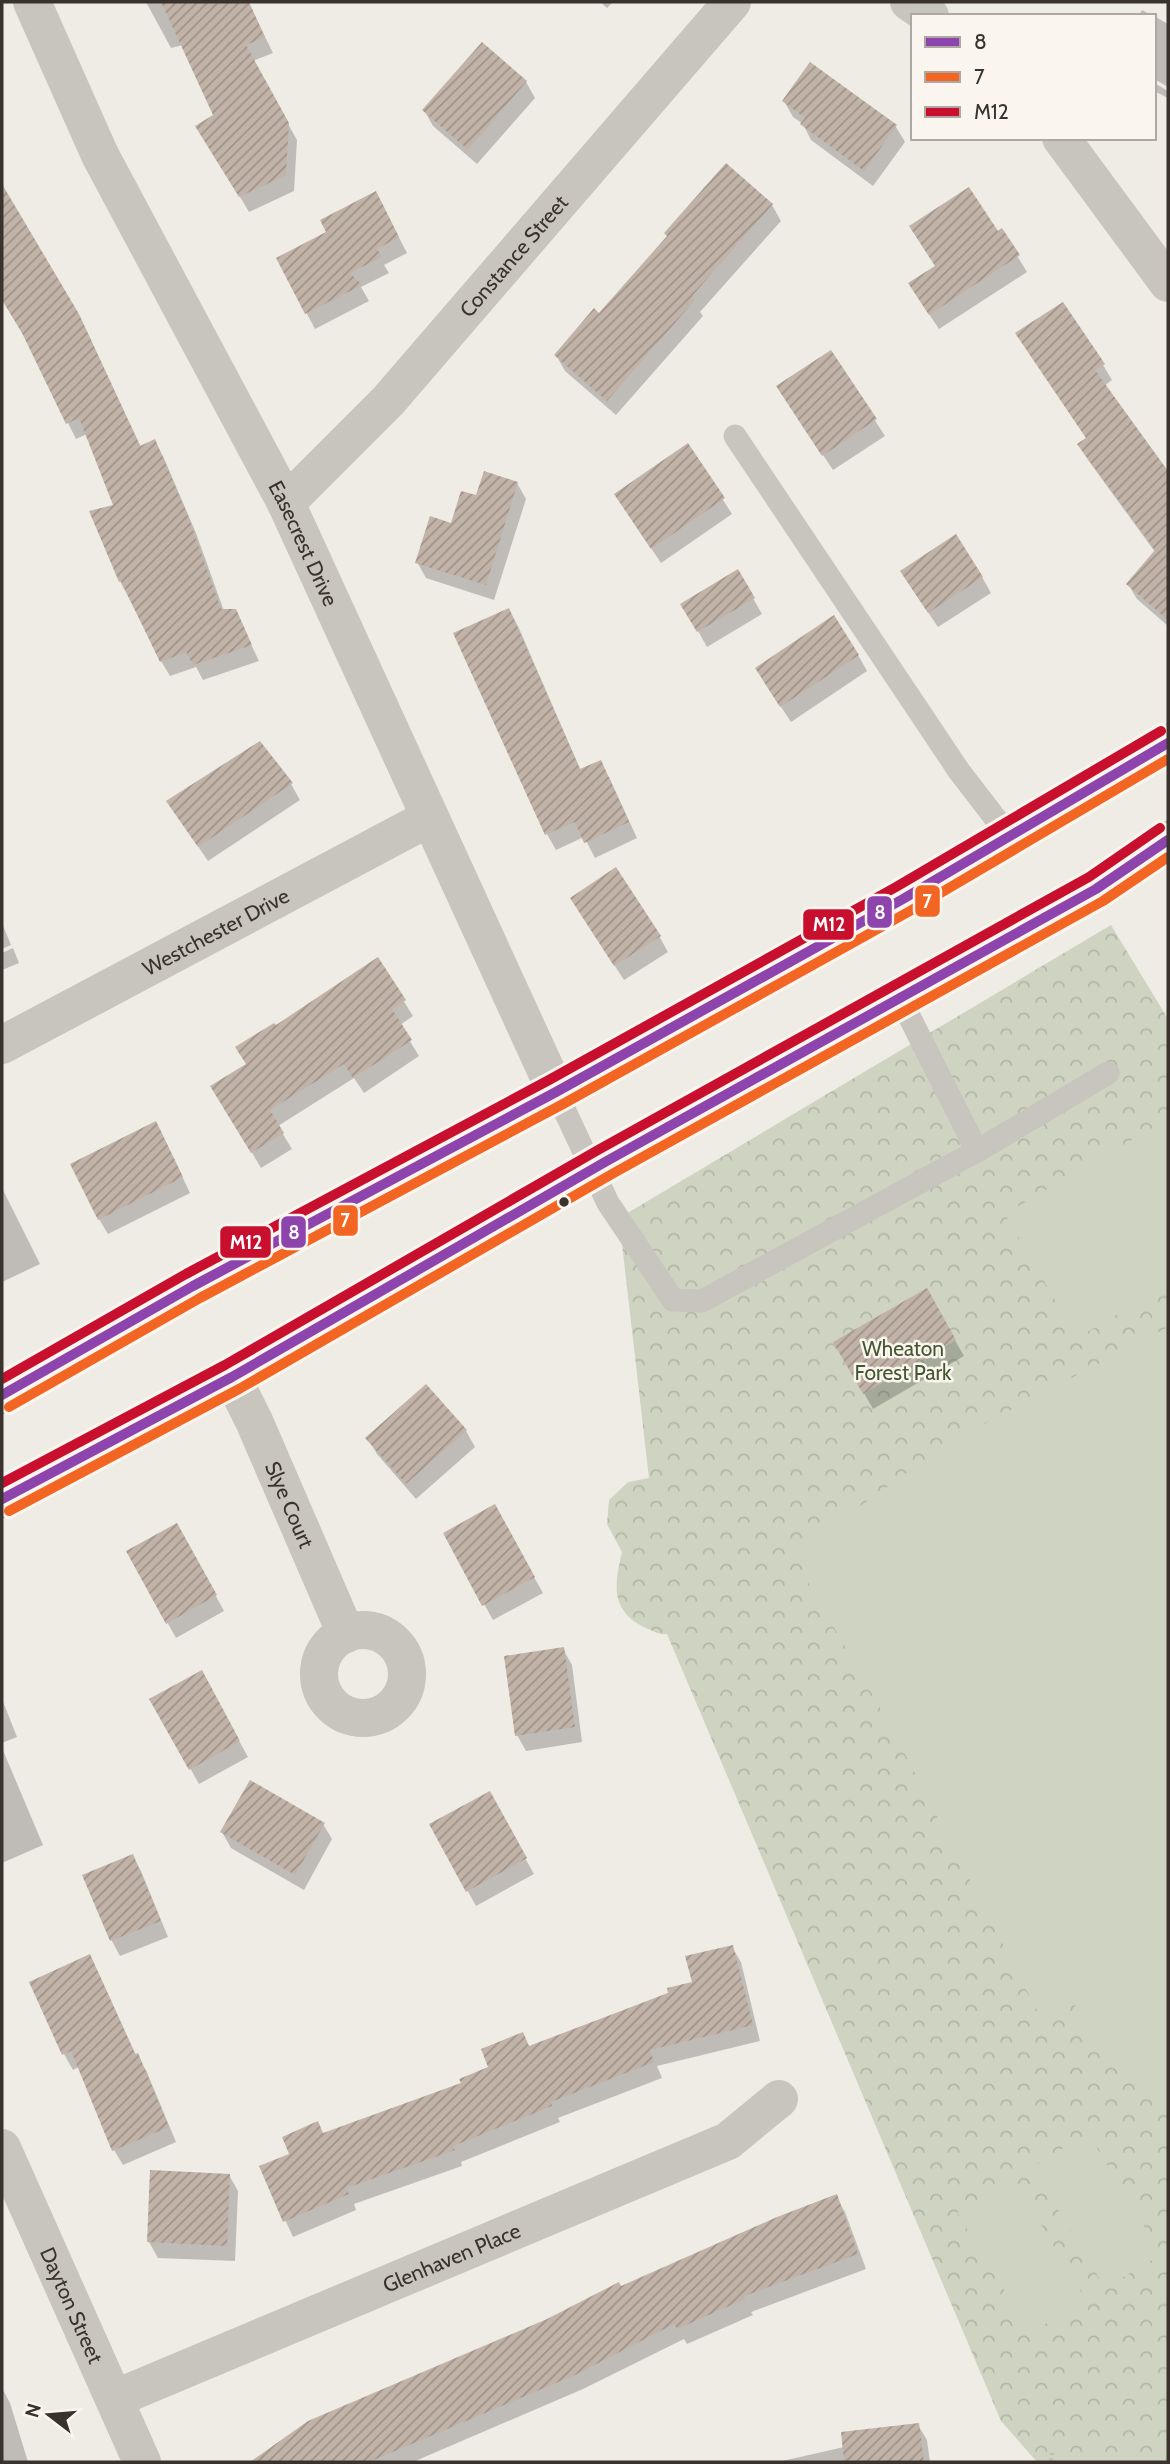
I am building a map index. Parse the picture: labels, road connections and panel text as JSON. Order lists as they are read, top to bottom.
{
  "streets": {
    "street": [
      "Constance Street",
      "Easecrest Drive",
      "Westchester Drive",
      "Slye Court",
      "Glenhaven Place",
      "Dayton Street"
    ]
  },
  "crossings": [
    ["Constance Street", "Easecrest Drive"],
    ["Easecrest Drive", "Westchester Drive"],
    ["Glenhaven Place", "Dayton Street"]
  ],
  "parks": ["Wheaton Forest Park"],
  "lines": ["transit line M12", "transit line 8", "transit line 7"],
  "legend": ["8", "7", "M12"],
  "north": "left"
}
